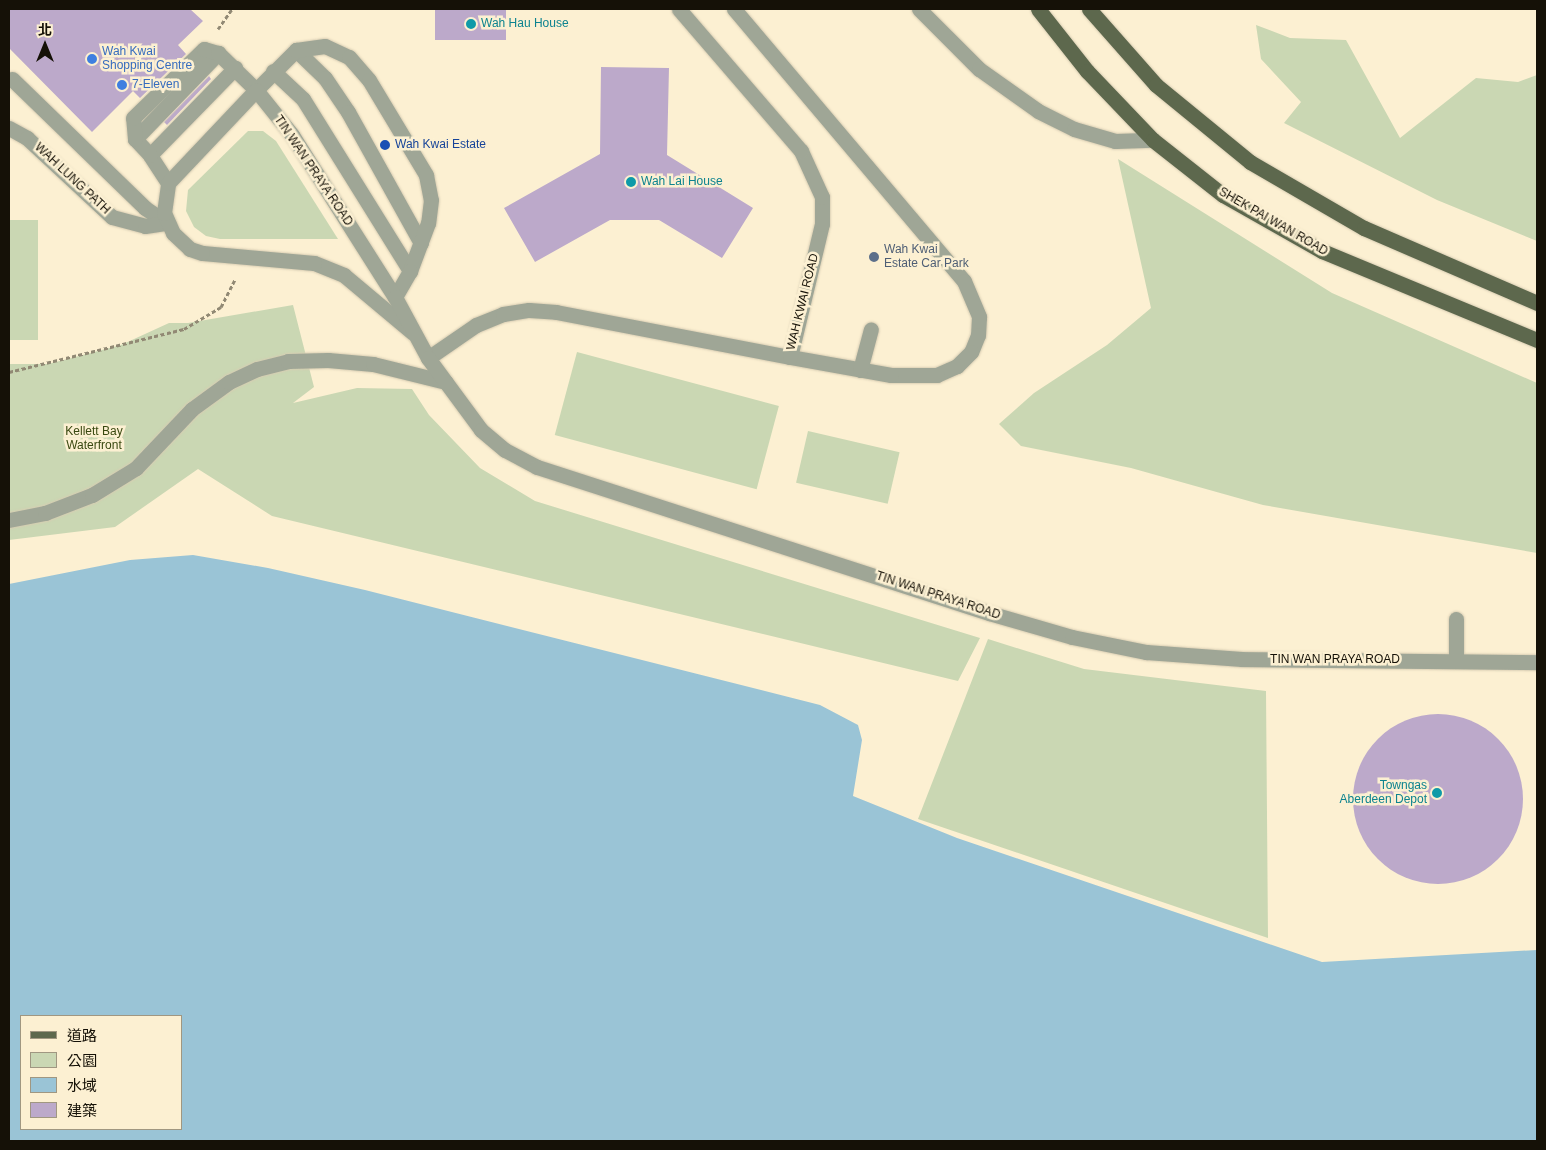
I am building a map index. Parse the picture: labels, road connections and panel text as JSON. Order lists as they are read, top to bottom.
{
  "streets": {
    "main road": ["SHEK PAI WAN ROAD"],
    "street": ["TIN WAN PRAYA ROAD", "WAH LUNG PATH", "WAH KWAI ROAD"]
  },
  "crossings": [
    ["TIN WAN PRAYA ROAD", "WAH LUNG PATH"],
    ["TIN WAN PRAYA ROAD", "WAH KWAI ROAD"]
  ],
  "parks": ["Kellett Bay Waterfront"],
  "places": [
    "Wah Hau House",
    "Wah Kwai Shopping Centre",
    "7-Eleven",
    "Wah Kwai Estate",
    "Wah Lai House",
    "Wah Kwai Estate Car Park",
    "Towngas Aberdeen Depot"
  ],
  "legend": [
    "道路",
    "公園",
    "水域",
    "建築"
  ],
  "north": "top"
}
